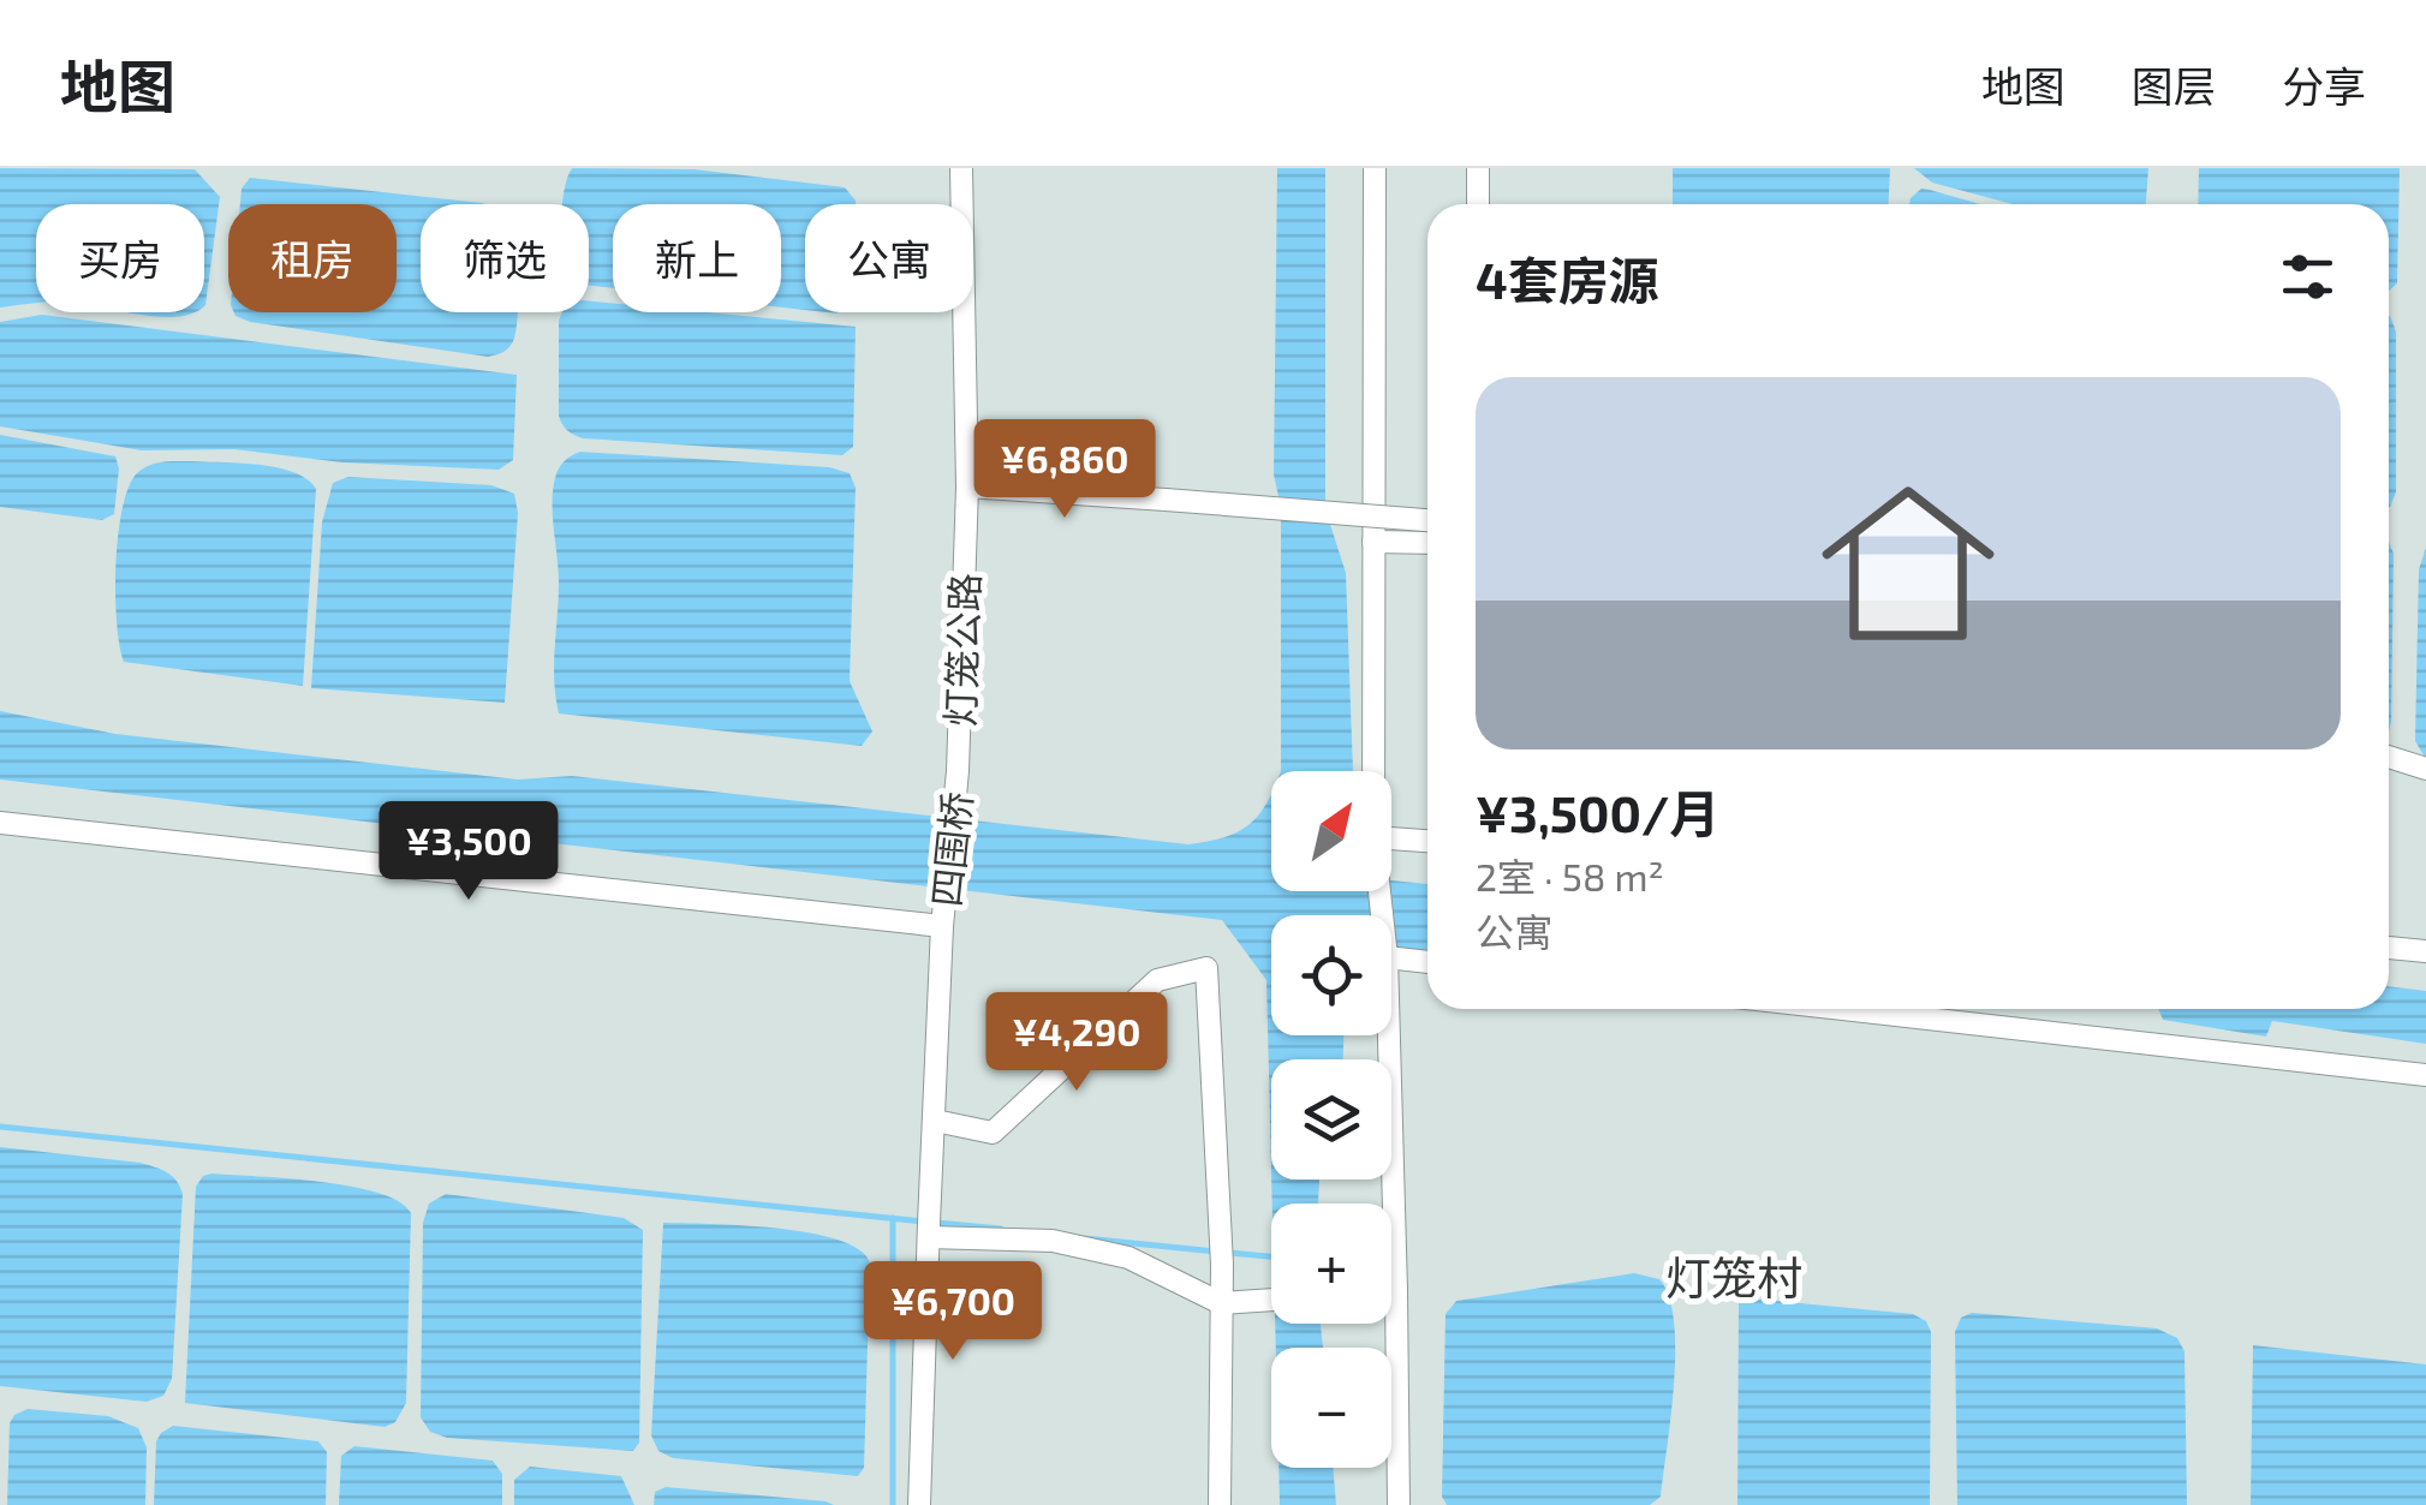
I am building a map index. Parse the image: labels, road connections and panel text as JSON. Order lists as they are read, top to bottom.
{
  "streets": {
    "street": ["灯笼公路", "四围桥"]
  },
  "crossings": [
    ["灯笼公路", "四围桥"]
  ],
  "districts": ["灯笼村"],
  "north": "top right",
  "page": {
    "header": "地图",
    "nav": ["地图", "图层", "分享"],
    "chip": [
      "买房",
      "租房",
      "筛选",
      "新上",
      "公寓"
    ],
    "heading": "4套房源",
    "list": [
      {
        "name": "¥3,500/月",
        "note": "2室 · 58 m² · 公寓"
      }
    ],
    "price": [
      "¥6,860",
      "¥3,500",
      "¥4,290",
      "¥6,700"
    ],
    "map_buttons": ["+", "−"]
  }
}
